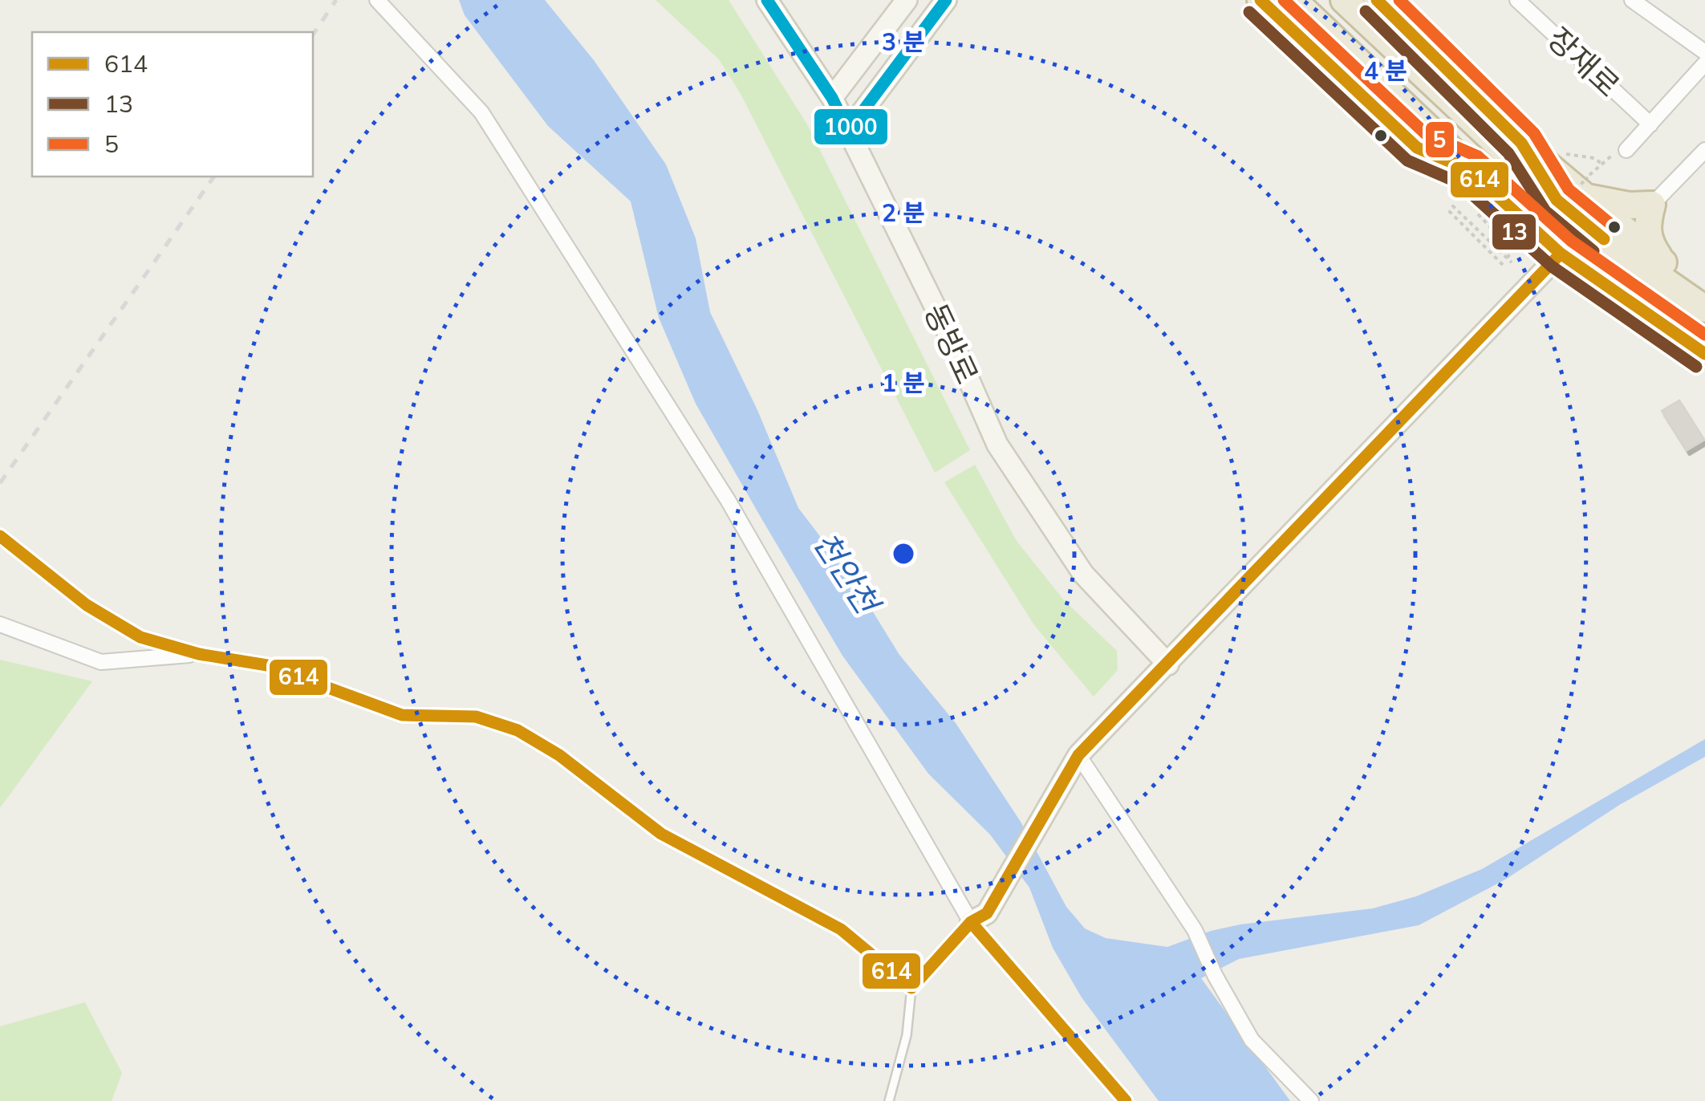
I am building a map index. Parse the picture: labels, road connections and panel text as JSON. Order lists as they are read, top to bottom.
{
  "streets": {
    "street": ["장재로", "동방로"]
  },
  "water": ["천안천"],
  "lines": [
    "transit line 614",
    "transit line 5",
    "transit line 1000",
    "transit line 13"
  ],
  "legend": ["614", "13", "5"],
  "rings": [
    "3 분",
    "4 분",
    "2 분",
    "1 분"
  ]
}
